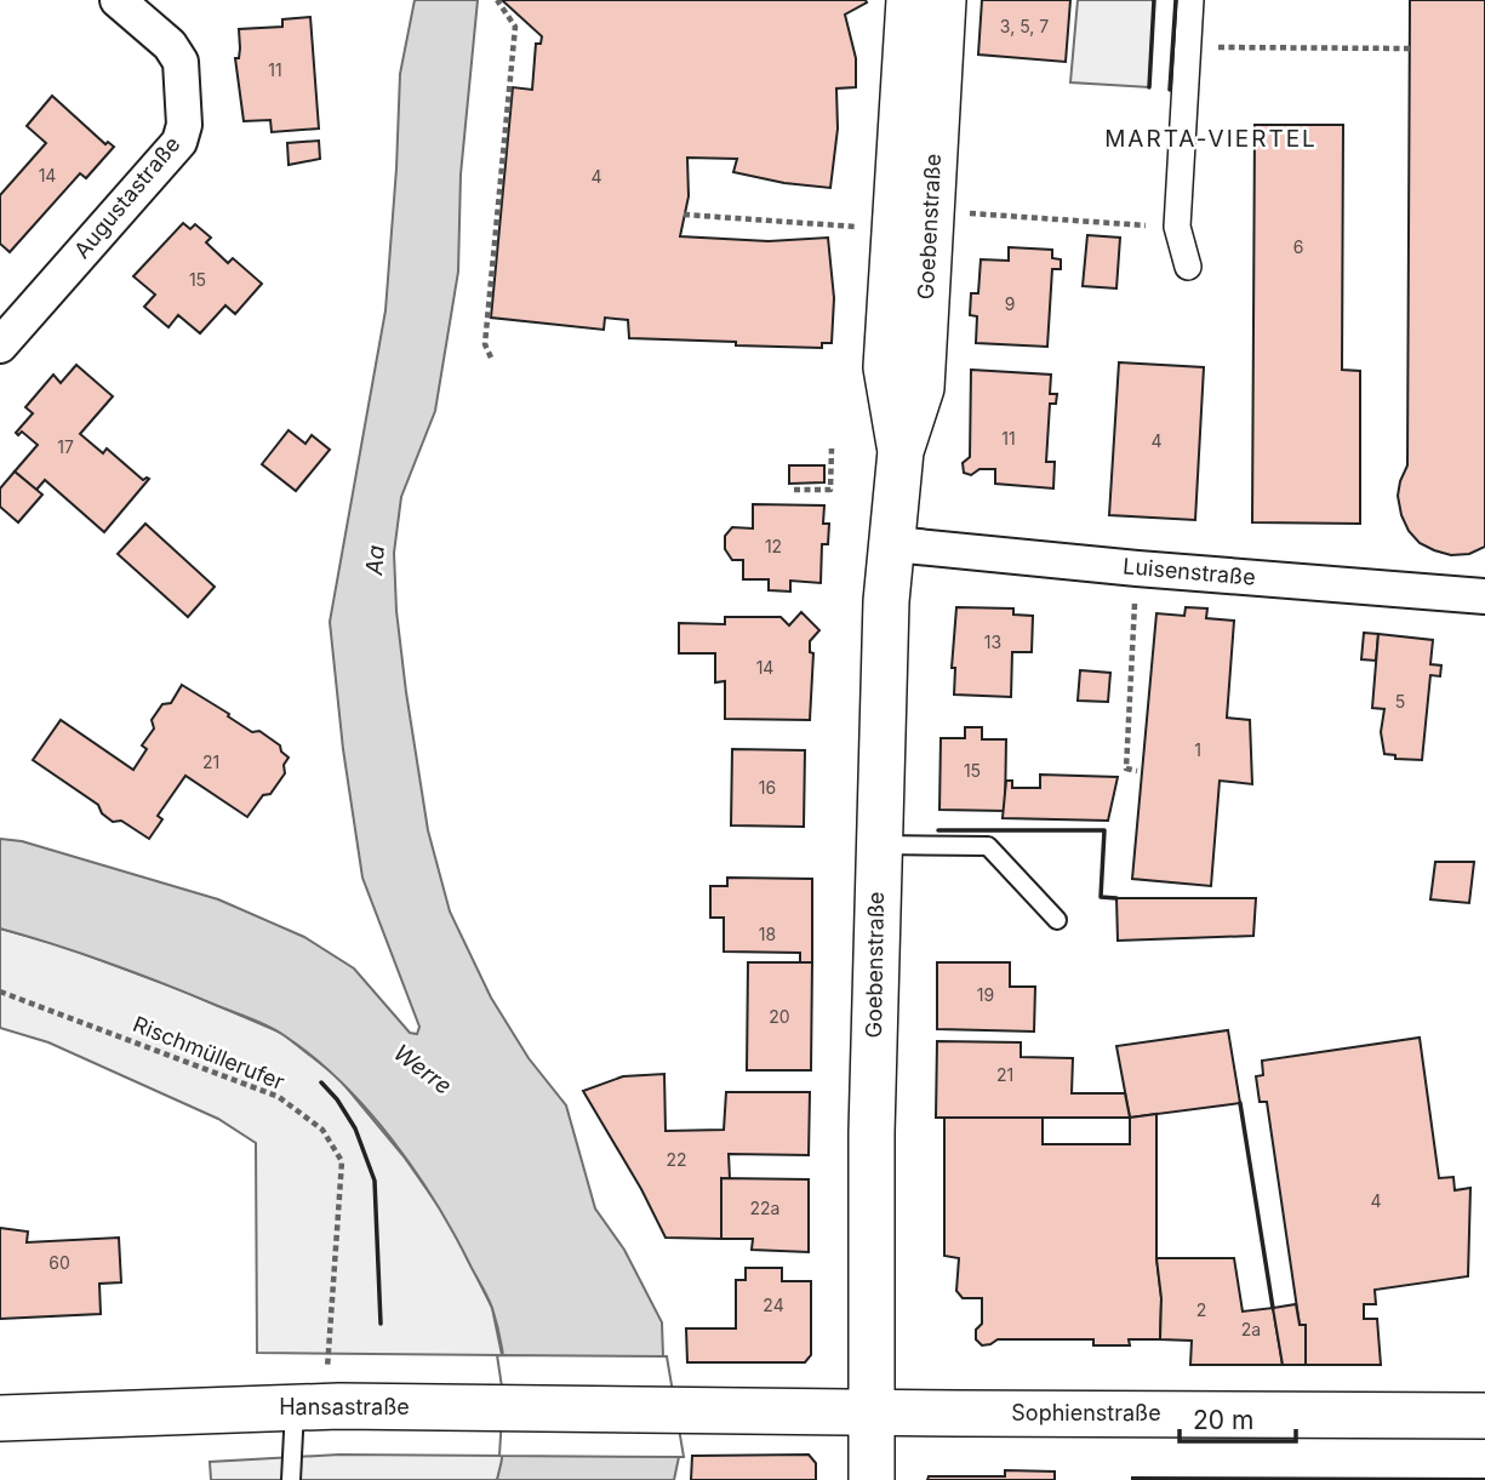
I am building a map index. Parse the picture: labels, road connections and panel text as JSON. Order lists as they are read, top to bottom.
{
  "streets": {
    "street": [
      "Augustastraße",
      "Goebenstraße",
      "Luisenstraße",
      "Hansastraße",
      "Sophienstraße"
    ],
    "path": ["Rischmüllerufer"]
  },
  "crossings": [
    ["Goebenstraße", "Luisenstraße"],
    ["Goebenstraße", "Sophienstraße"],
    ["Rischmüllerufer", "Hansastraße"],
    ["Hansastraße", "Sophienstraße"]
  ],
  "districts": ["MARTA-VIERTEL"],
  "water": ["Aa", "Werre"],
  "house_numbers": [
    "3, 5, 7",
    "11",
    "14",
    "4",
    "6",
    "15",
    "9",
    "11",
    "4",
    "17",
    "12",
    "13",
    "14",
    "5",
    "1",
    "21",
    "15",
    "16",
    "18",
    "19",
    "20",
    "21",
    "22",
    "4",
    "22a",
    "60",
    "24",
    "2",
    "2a"
  ],
  "scale_bar": "20 m"
}
